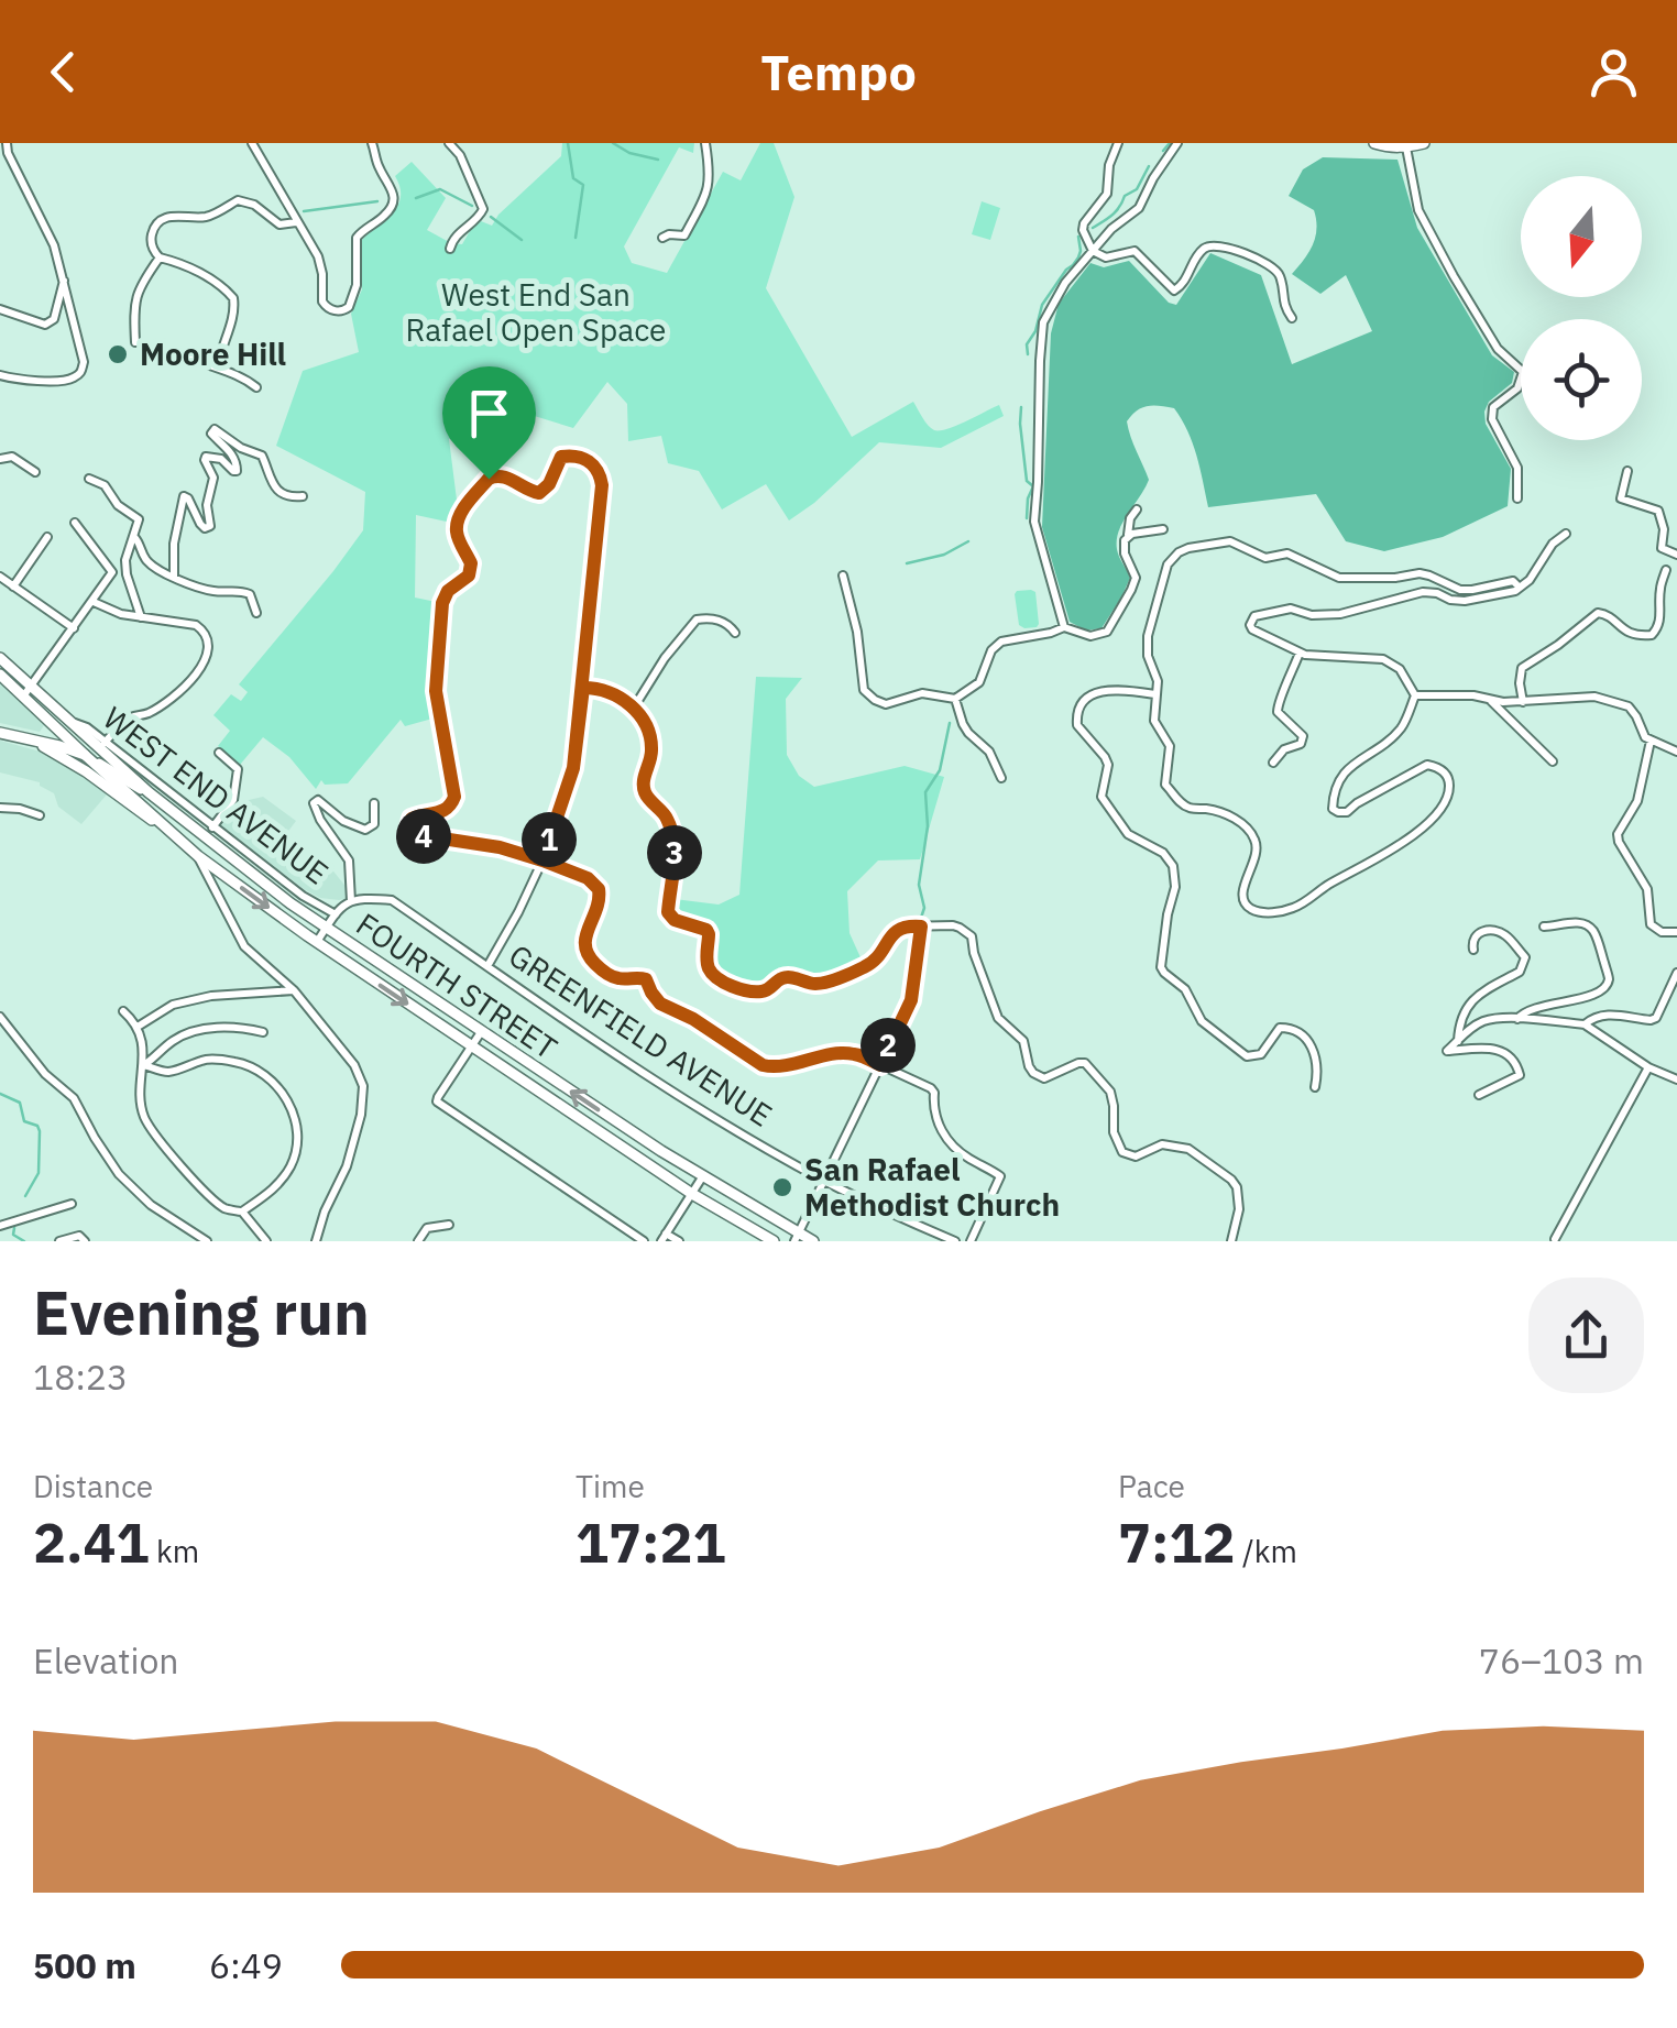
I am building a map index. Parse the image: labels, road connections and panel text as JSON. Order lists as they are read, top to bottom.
{
  "streets": {
    "main road": ["FOURTH STREET"],
    "street": ["WEST END AVENUE", "GREENFIELD AVENUE"]
  },
  "parks": ["West End San Rafael Open Space"],
  "places": ["Moore Hill", "San Rafael Methodist Church"],
  "north": "bottom",
  "page": {
    "header": "Tempo",
    "pins": [
      "4",
      "1",
      "3",
      "2"
    ],
    "heading": ["Evening run", "18:23"],
    "stats": [
      ["Distance", "2.41 km"],
      ["Time", "17:21"],
      ["Pace", "7:12 /km"]
    ],
    "chart": ["Elevation", "76–103 m"],
    "list": [
      {
        "name": "500 m",
        "note": "6:49"
      }
    ]
  }
}
